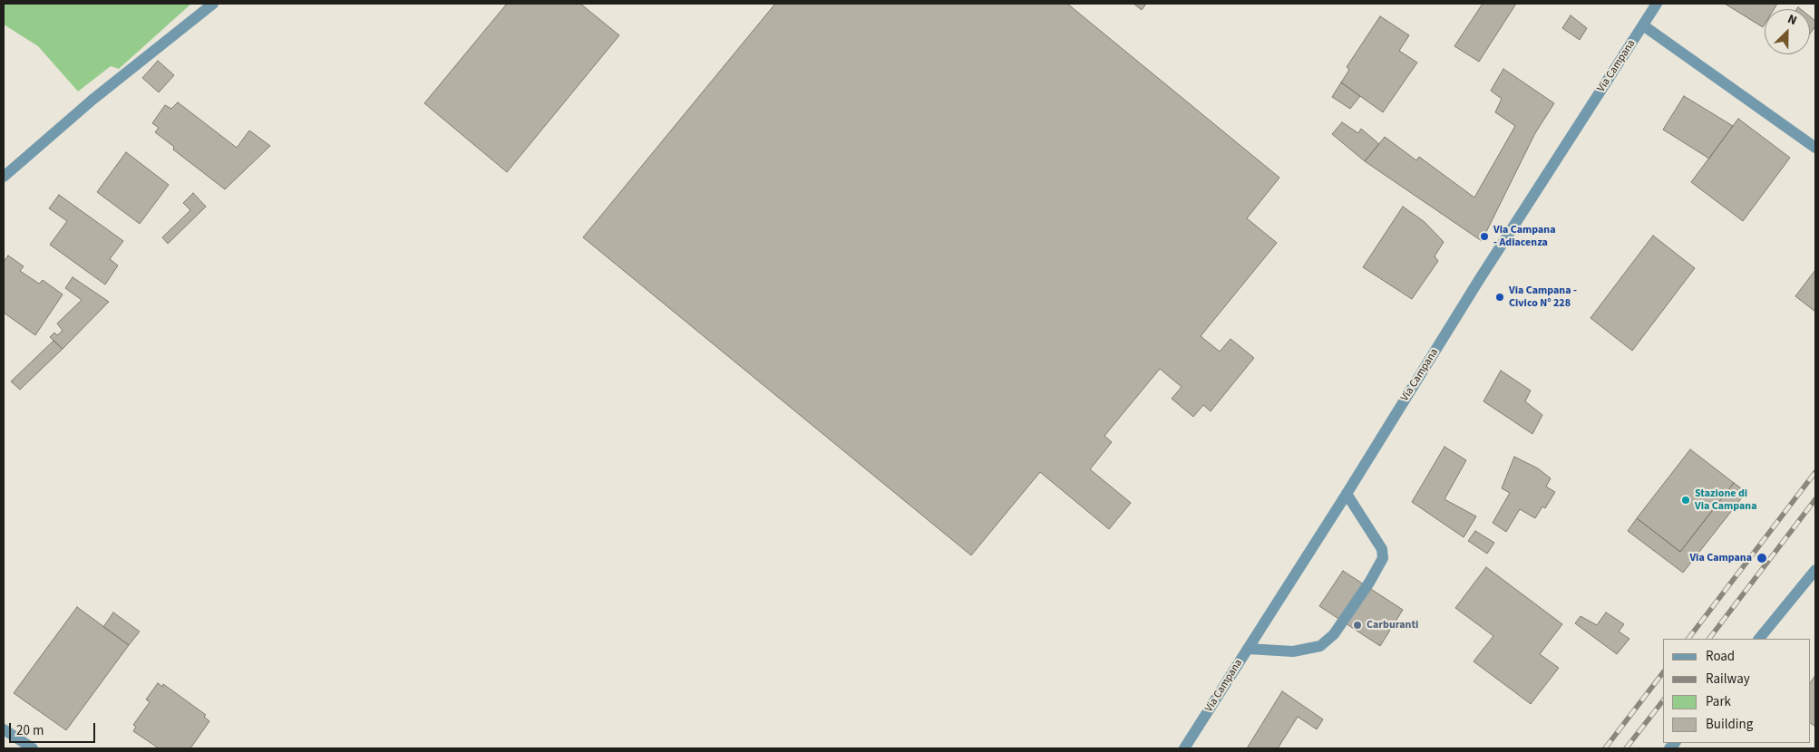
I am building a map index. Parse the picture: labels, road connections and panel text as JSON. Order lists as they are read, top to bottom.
{
  "streets": {
    "street": ["Via Campana"]
  },
  "places": [
    "Via Campana - Adiacenza",
    "Via Campana - Civico N° 228",
    "Stazione di Via Campana",
    "Via Campana",
    "Carburanti"
  ],
  "legend": [
    "Road",
    "Railway",
    "Park",
    "Building"
  ],
  "scale_bar": "20 m",
  "north": "top right"
}
